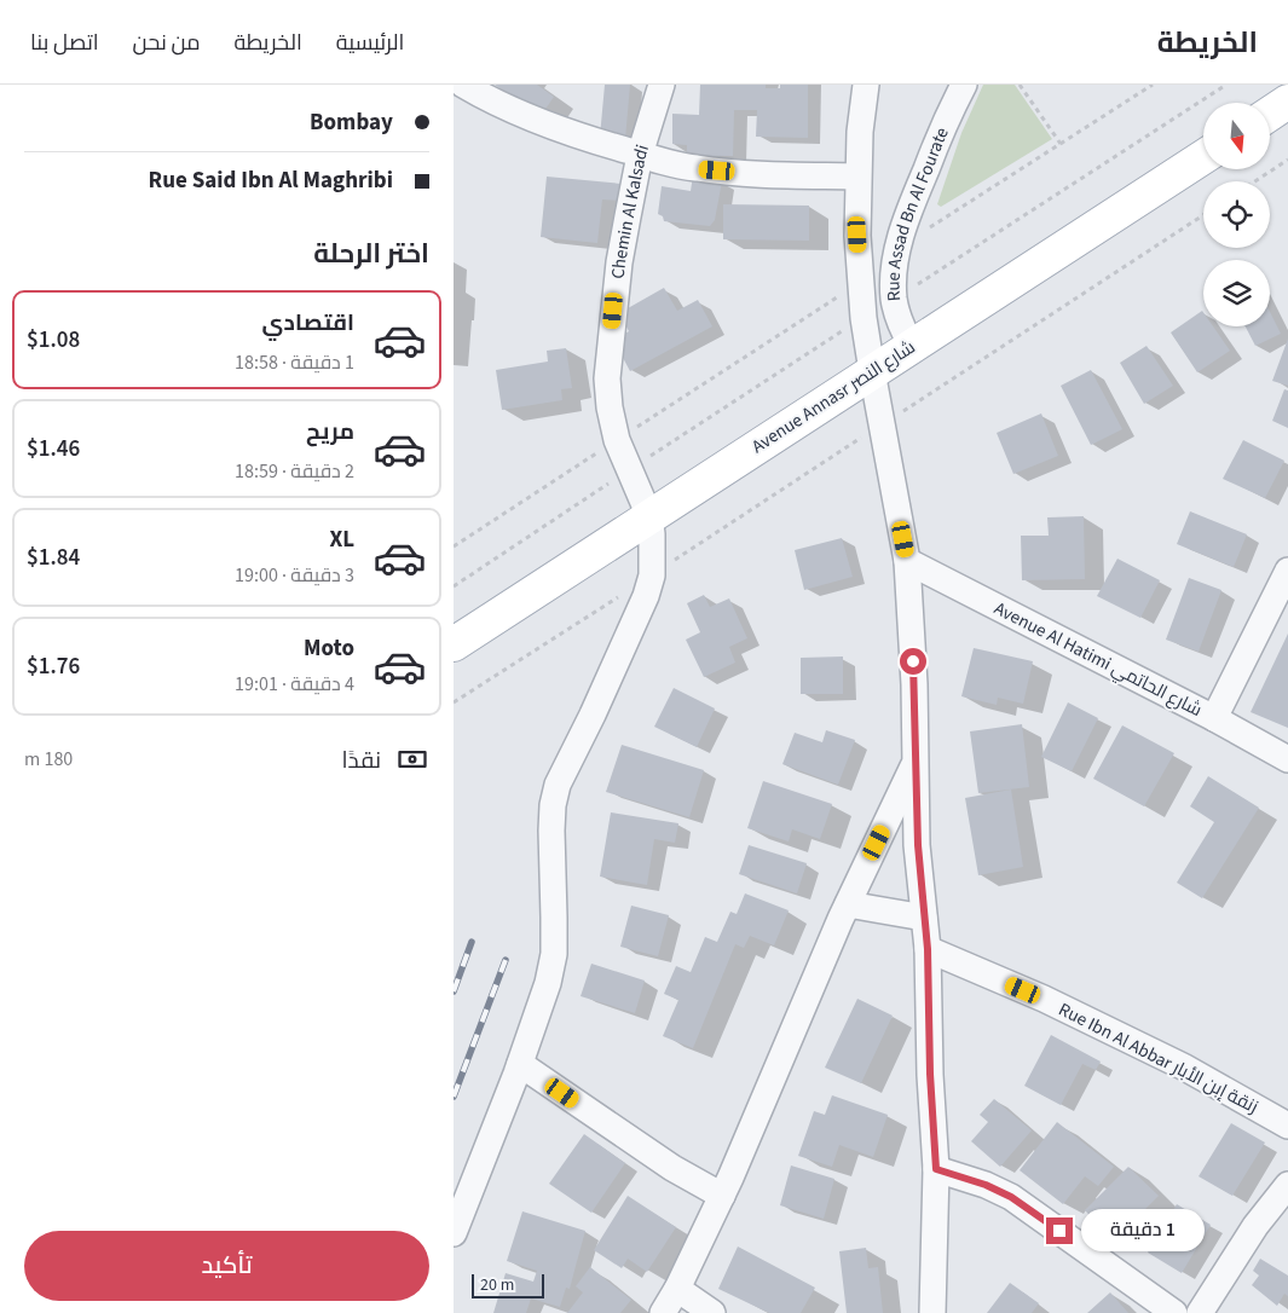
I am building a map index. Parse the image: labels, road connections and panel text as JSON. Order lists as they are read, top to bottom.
{
  "streets": {
    "main road": ["Avenue Annasr شارع النصر"],
    "street": [
      "Chemin Al Kalsadi",
      "Rue Assad Bn Al Fourate",
      "Avenue Al Hatimi شارع الحاتمي",
      "Rue Ibn Al Abbar زنقة إبن الأبار"
    ]
  },
  "crossings": [
    ["Chemin Al Kalsadi", "Avenue Annasr شارع النصر"],
    ["Rue Assad Bn Al Fourate", "Avenue Annasr شارع النصر"]
  ],
  "scale_bar": "20 m",
  "north": "bottom",
  "page": {
    "header": "الخريطة",
    "nav": [
      "الرئيسية",
      "الخريطة",
      "من نحن",
      "اتصل بنا"
    ],
    "banner": ["Bombay", "Rue Said Ibn Al Maghribi"],
    "heading": "اختر الرحلة",
    "list": [
      {
        "name": "اقتصادي",
        "note": "1 دقيقة · 18:58",
        "value": "$1.08"
      },
      {
        "name": "مريح",
        "note": "2 دقيقة · 18:59",
        "value": "$1.46"
      },
      {
        "name": "XL",
        "note": "3 دقيقة · 19:00",
        "value": "$1.84"
      },
      {
        "name": "Moto",
        "note": "4 دقيقة · 19:01",
        "value": "$1.76"
      }
    ],
    "pay": ["نقدًا", "180 m"],
    "bubble": "1 دقيقة",
    "buttons": "تأكيد",
    "scale": "20 m"
  }
}
